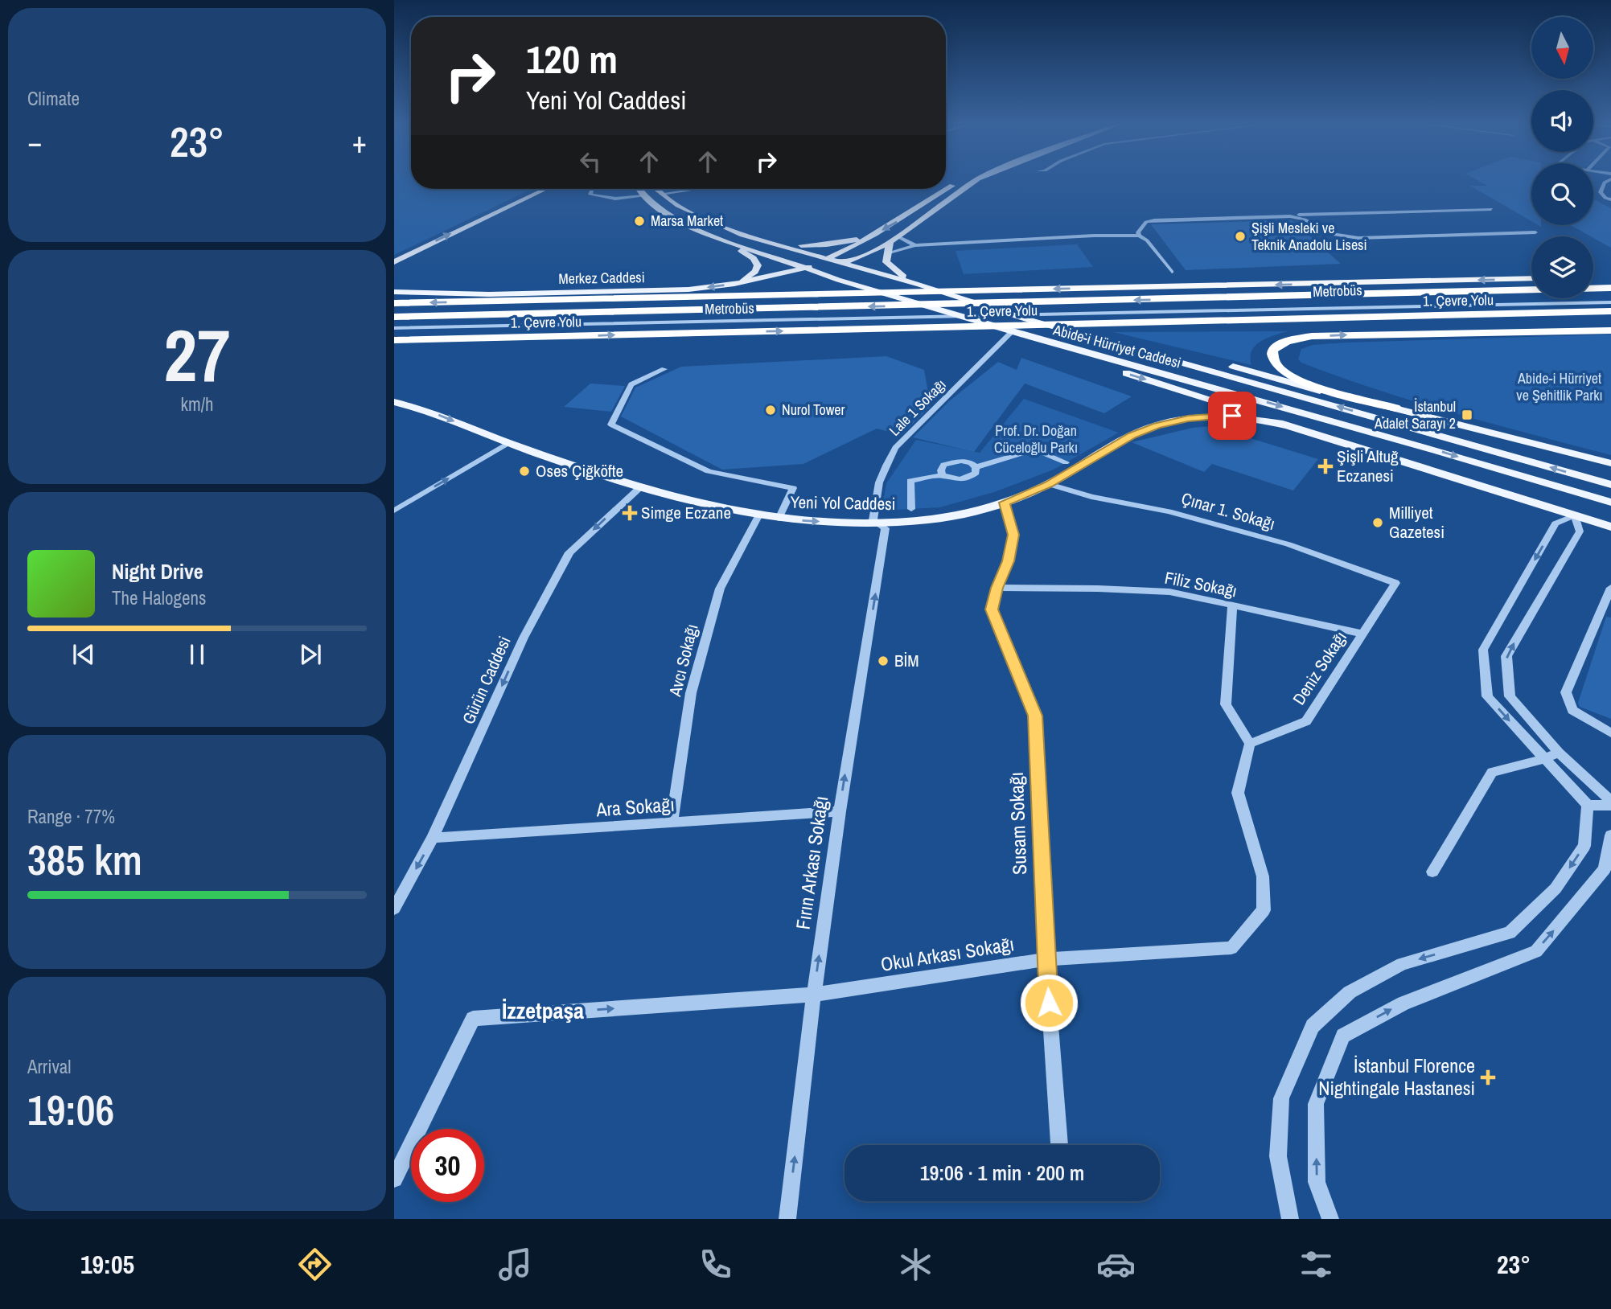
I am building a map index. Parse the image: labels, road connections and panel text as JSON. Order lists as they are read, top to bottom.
{
  "streets": {
    "highway": ["1. Çevre Yolu"],
    "main road": ["Merkez Caddesi", "Abide-i Hürriyet Caddesi", "Yeni Yol Caddesi"],
    "street": [
      "Metrobüs",
      "Lale 1 Sokağı",
      "Çınar 1. Sokağı",
      "Filiz Sokağı",
      "Avcı Sokağı",
      "Deniz Sokağı",
      "Gürün Caddesi",
      "Ara Sokağı",
      "Susam Sokağı",
      "Fırın Arkası Sokağı",
      "Okul Arkası Sokağı"
    ]
  },
  "crossings": [
    ["Merkez Caddesi", "Abide-i Hürriyet Caddesi"],
    ["Abide-i Hürriyet Caddesi", "Lale 1 Sokağı"],
    ["Lale 1 Sokağı", "Yeni Yol Caddesi"],
    ["Lale 1 Sokağı", "Fırın Arkası Sokağı"],
    ["Yeni Yol Caddesi", "Çınar 1. Sokağı"],
    ["Yeni Yol Caddesi", "Avcı Sokağı"],
    ["Yeni Yol Caddesi", "Gürün Caddesi"],
    ["Yeni Yol Caddesi", "Susam Sokağı"],
    ["Yeni Yol Caddesi", "Fırın Arkası Sokağı"],
    ["Çınar 1. Sokağı", "Deniz Sokağı"],
    ["Filiz Sokağı", "Deniz Sokağı"],
    ["Filiz Sokağı", "Susam Sokağı"],
    ["Avcı Sokağı", "Ara Sokağı"],
    ["Deniz Sokağı", "Okul Arkası Sokağı"],
    ["Gürün Caddesi", "Ara Sokağı"],
    ["Ara Sokağı", "Fırın Arkası Sokağı"],
    ["Susam Sokağı", "Okul Arkası Sokağı"],
    ["Fırın Arkası Sokağı", "Okul Arkası Sokağı"]
  ],
  "one_way": ["Gürün Caddesi", "Fırın Arkası Sokağı", "Okul Arkası Sokağı"],
  "districts": ["İzzetpaşa"],
  "parks": ["Abide-i Hürriyet ve Şehitlik Parkı", "Prof. Dr. Doğan Cüceloğlu Parkı"],
  "places": {
    "other": [
      "Marsa Market",
      "Şişli Mesleki ve Teknik Anadolu Lisesi",
      "Nurol Tower",
      "Oses Çiğköfte",
      "Milliyet Gazetesi",
      "BİM"
    ],
    "transit": ["İstanbul Adalet Sarayı 2"],
    "health": ["Şişli Altuğ Eczanesi", "Simge Eczane", "İstanbul Florence Nightingale Hastanesi"]
  },
  "north": "bottom",
  "page": {
    "tile": [
      "Climate",
      ["27", "km/h"],
      ["Range · 77%", "385 km"],
      ["Arrival", "19:06"]
    ],
    "turn": ["120 m", "Yeni Yol Caddesi"],
    "heat": ["−", "23°", "+"],
    "song": ["Night Drive", "The Halogens"],
    "limit": "30",
    "trip": "19:06 · 1 min · 200 m",
    "tabs": ["19:05", "23°"]
  }
}
